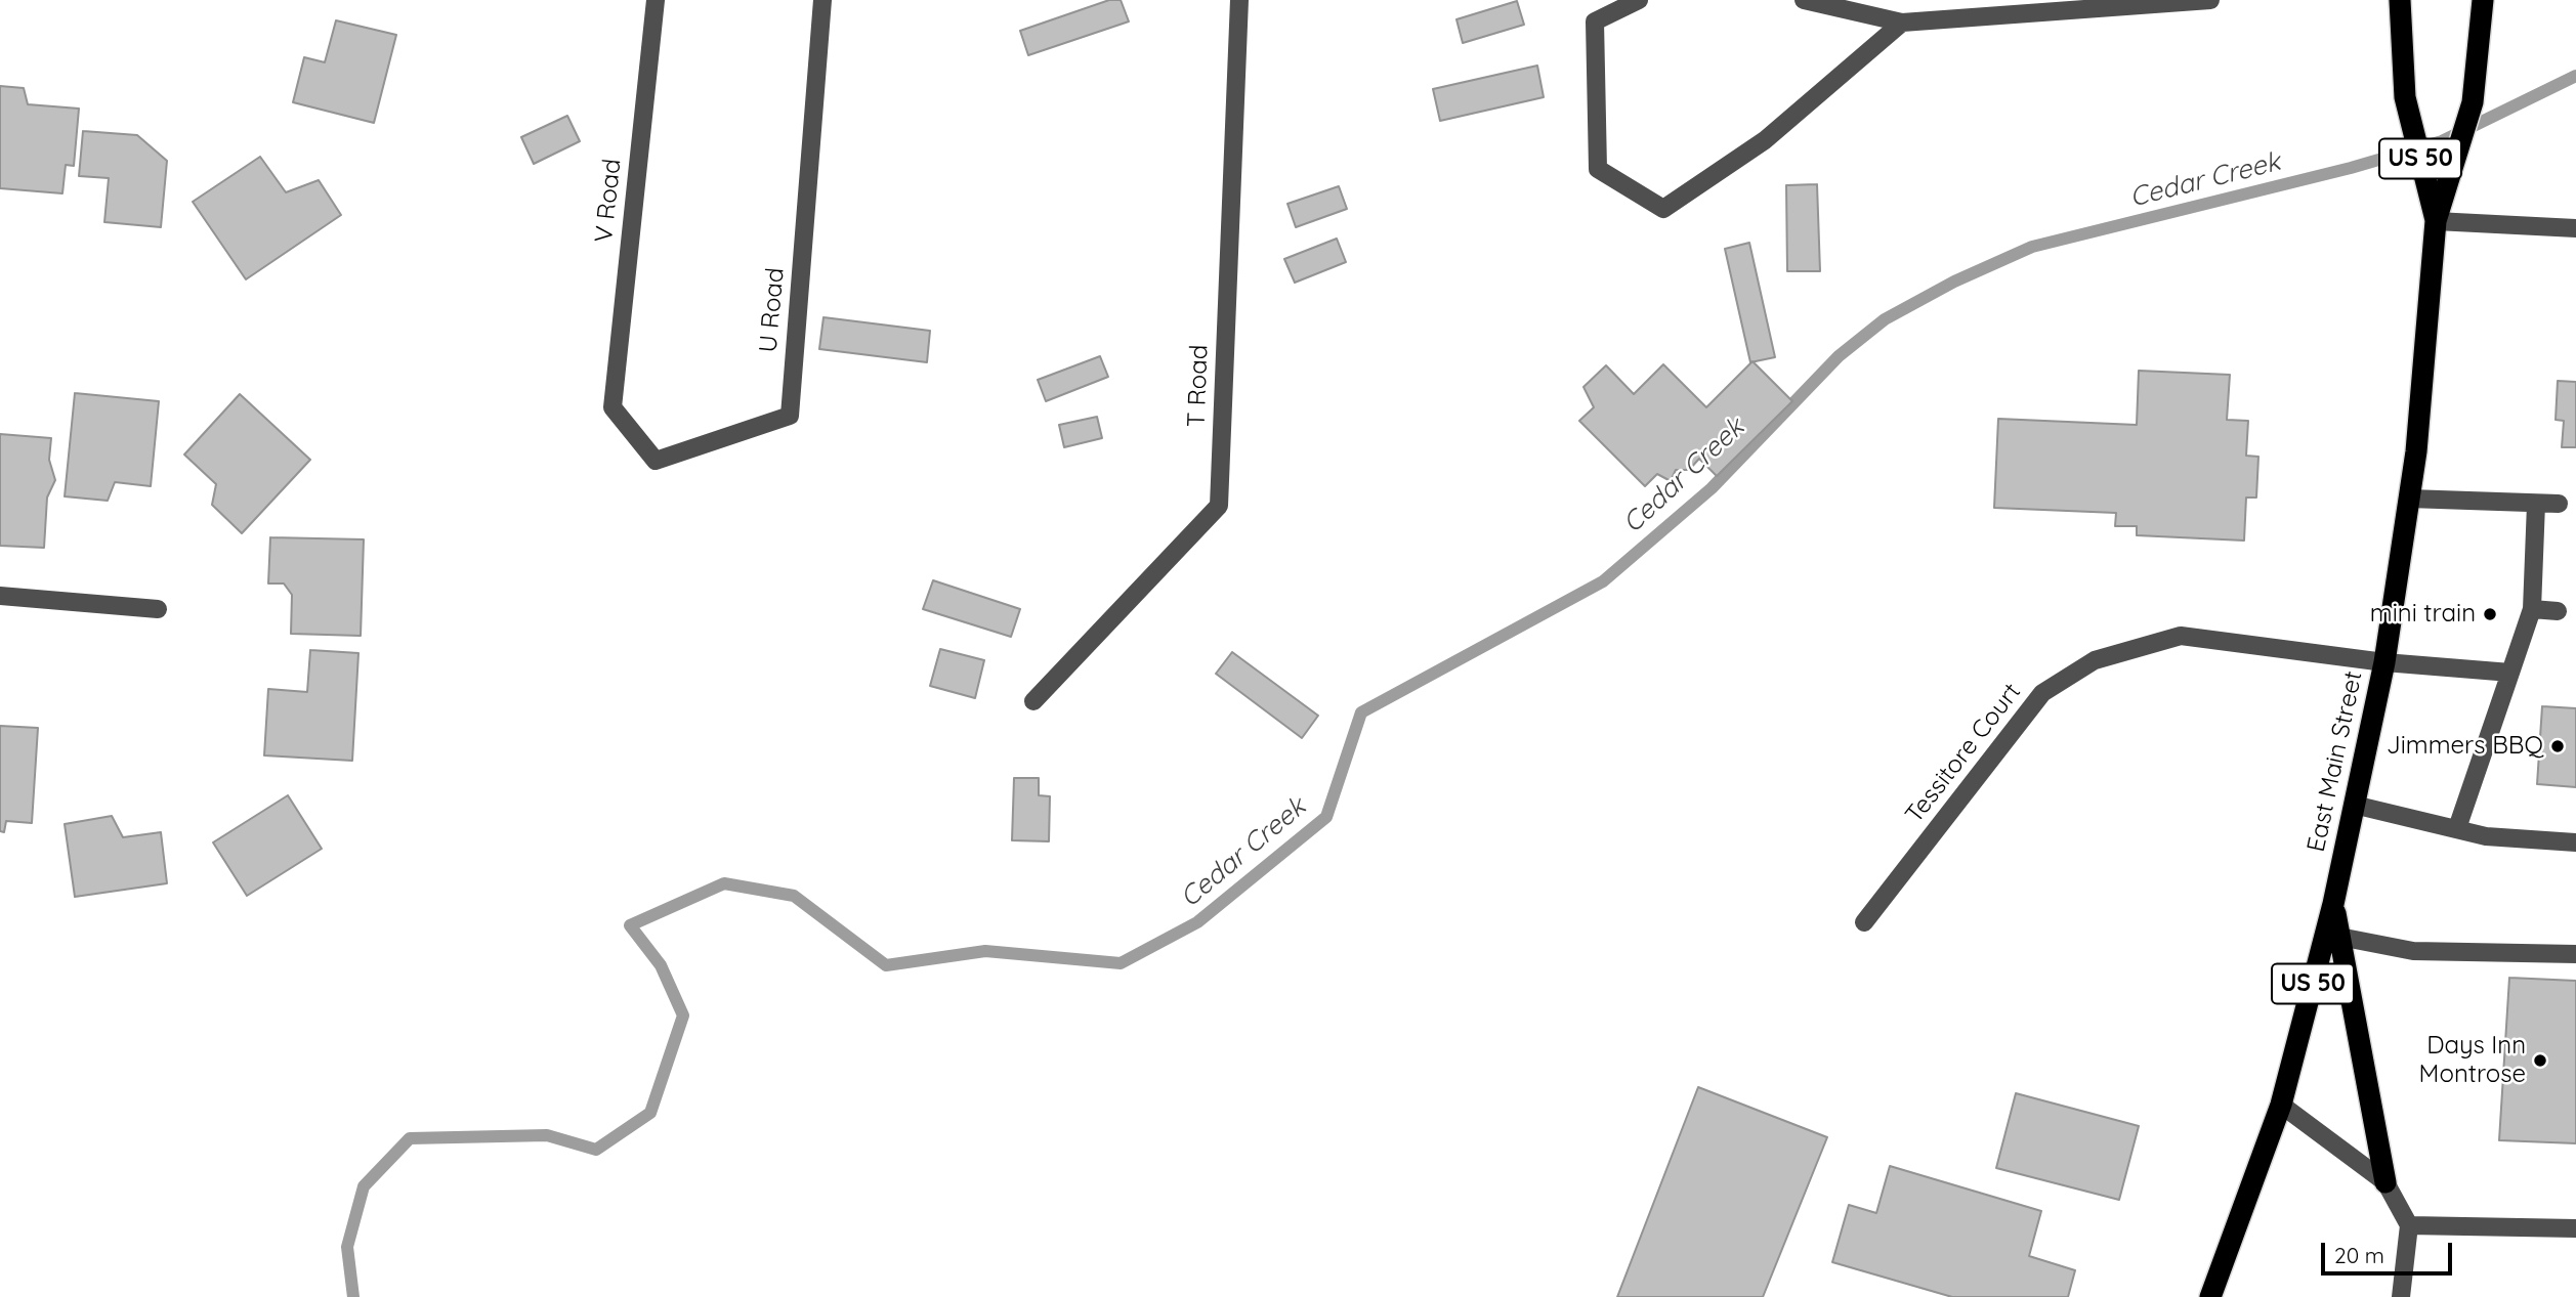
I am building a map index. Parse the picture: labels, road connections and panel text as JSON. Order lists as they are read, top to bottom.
{
  "streets": {
    "highway": ["US 50", "East Main Street"],
    "street": [
      "V Road",
      "U Road",
      "T Road",
      "Tessitore Court"
    ]
  },
  "crossings": [
    ["V Road", "U Road"],
    ["Tessitore Court", "East Main Street"]
  ],
  "water": ["Cedar Creek"],
  "places": ["mini train", "Jimmers BBQ", "Days Inn Montrose"],
  "scale_bar": "20 m"
}
